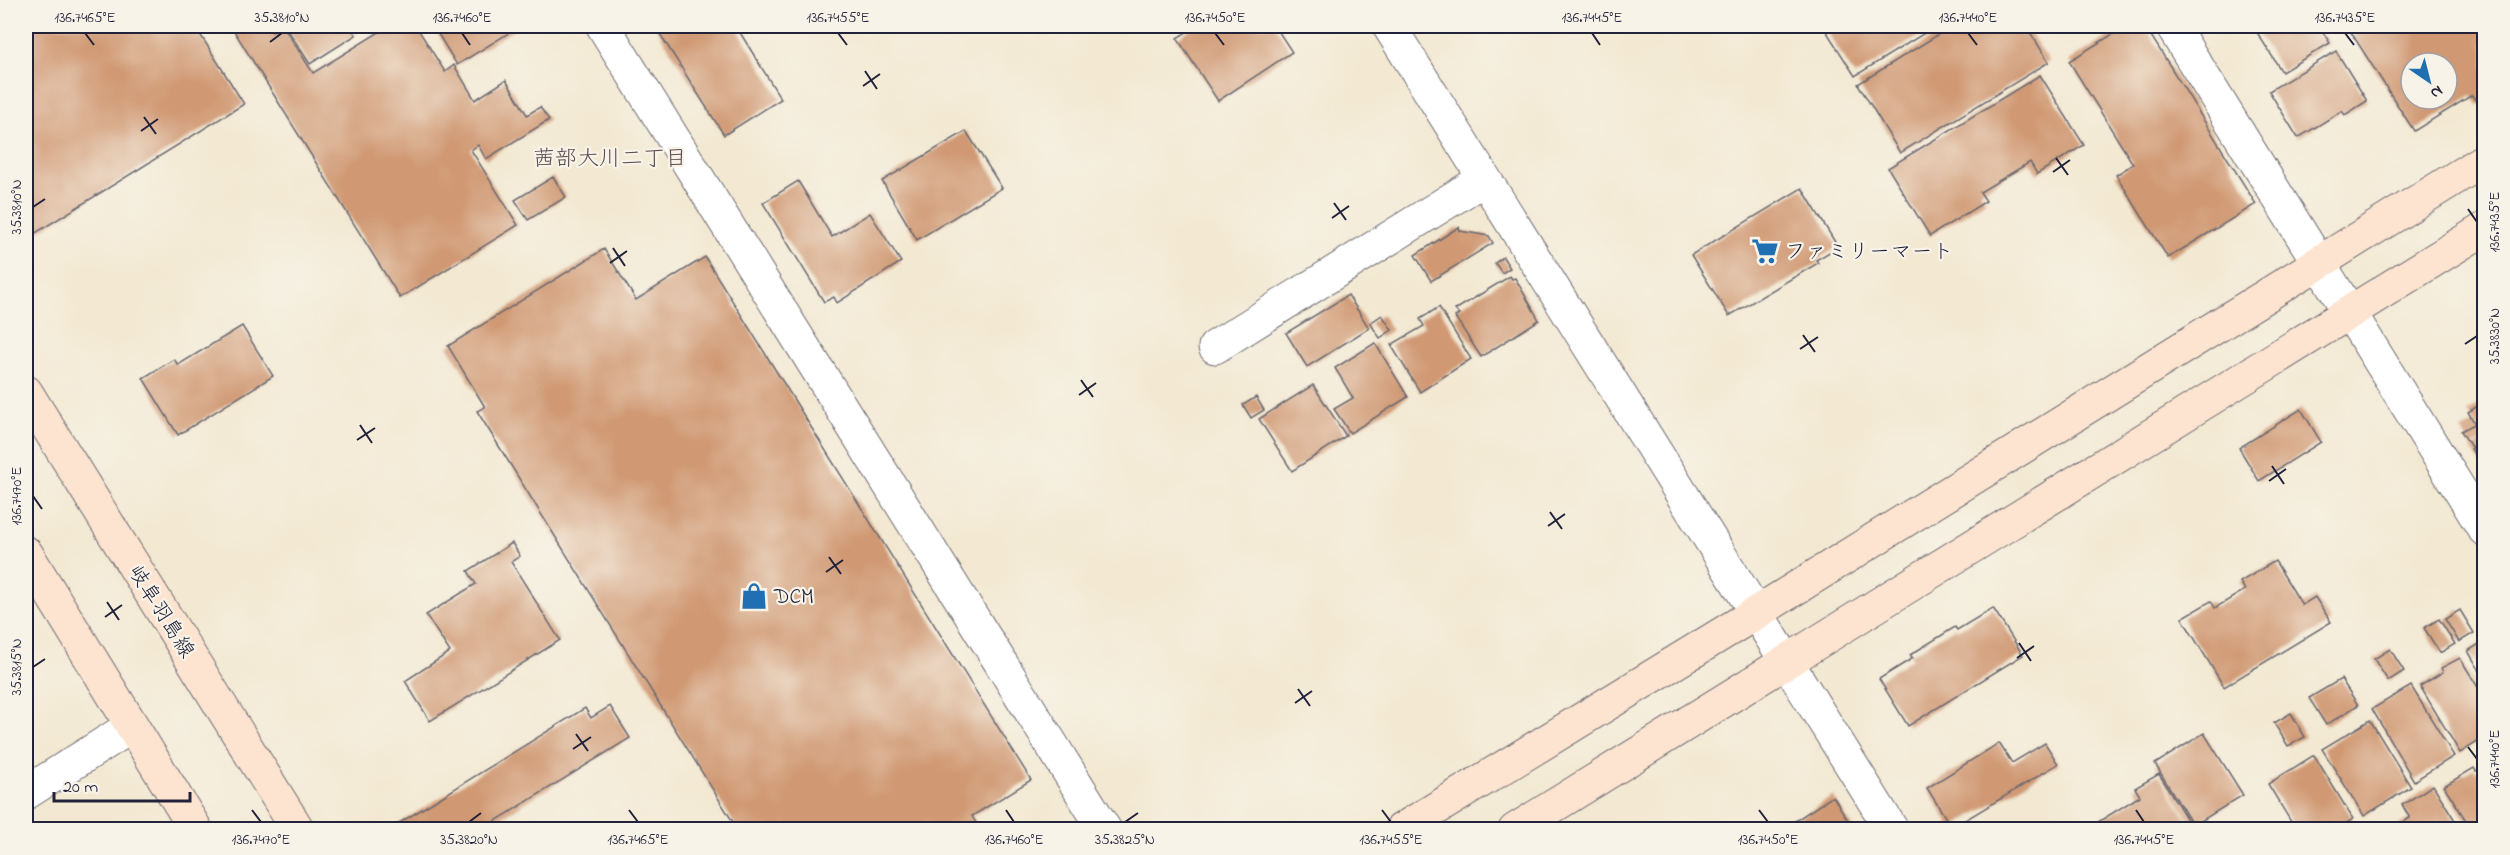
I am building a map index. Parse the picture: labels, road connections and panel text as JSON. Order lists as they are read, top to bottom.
{
  "streets": {
    "street": ["岐阜羽島線"]
  },
  "districts": ["茜部大川二丁目"],
  "places": {
    "supermarket": ["ファミリーマート"],
    "shop": ["DCM"]
  },
  "scale_bar": "20 m",
  "north": "bottom right",
  "coordinates": [
    "136.7465°E",
    "35.3810°N",
    "136.7460°E",
    "136.7455°E",
    "136.7450°E",
    "136.7445°E",
    "136.7440°E",
    "136.7435°E",
    "35.3830°N",
    "136.7470°E",
    "35.3815°N",
    "35.3820°N",
    "35.3825°N"
  ]
}
